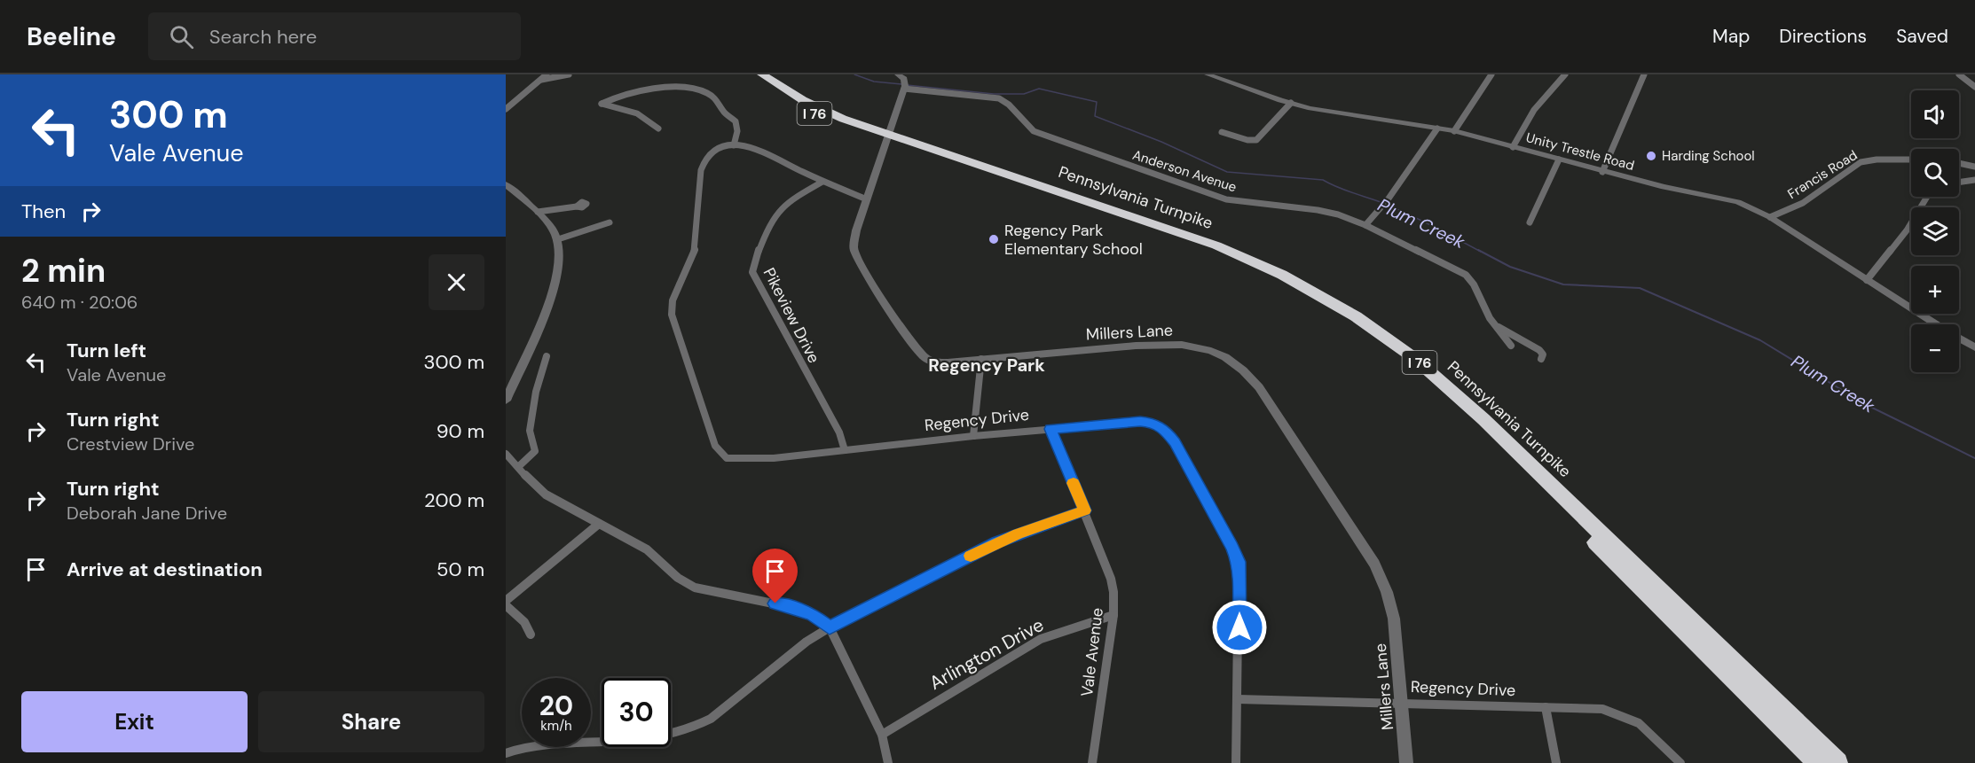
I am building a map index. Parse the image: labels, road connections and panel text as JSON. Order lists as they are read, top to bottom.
{
  "streets": {
    "highway": ["I 76", "Pennsylvania Turnpike"],
    "street": [
      "Unity Trestle Road",
      "Anderson Avenue",
      "Francis Road",
      "Pikeview Drive",
      "Millers Lane",
      "Regency Drive",
      "Vale Avenue",
      "Arlington Drive"
    ]
  },
  "crossings": [
    ["Unity Trestle Road", "Francis Road"],
    ["Anderson Avenue", "Millers Lane"],
    ["Pikeview Drive", "Regency Drive"],
    ["Millers Lane", "Regency Drive"],
    ["Regency Drive", "Vale Avenue"],
    ["Vale Avenue", "Arlington Drive"]
  ],
  "districts": ["Regency Park"],
  "water": ["Plum Creek"],
  "places": ["Harding School", "Regency Park Elementary School"],
  "page": {
    "header": "Beeline",
    "search": "Search here",
    "nav": ["Map", "Directions", "Saved"],
    "turn": ["300 m", "Vale Avenue"],
    "map_buttons": ["+", "−"],
    "then": "Then",
    "heading": ["2 min", "640 m · 20:06"],
    "list": [
      {
        "name": "Turn left",
        "note": "Vale Avenue",
        "value": "300 m"
      },
      {
        "name": "Turn right",
        "note": "Crestview Drive",
        "value": "90 m"
      },
      {
        "name": "Turn right",
        "note": "Deborah Jane Drive",
        "value": "200 m"
      },
      {
        "name": "Arrive at destination",
        "value": "50 m"
      }
    ],
    "speed": "20 km/h",
    "limit": "30",
    "buttons": ["Exit", "Share"]
  }
}
